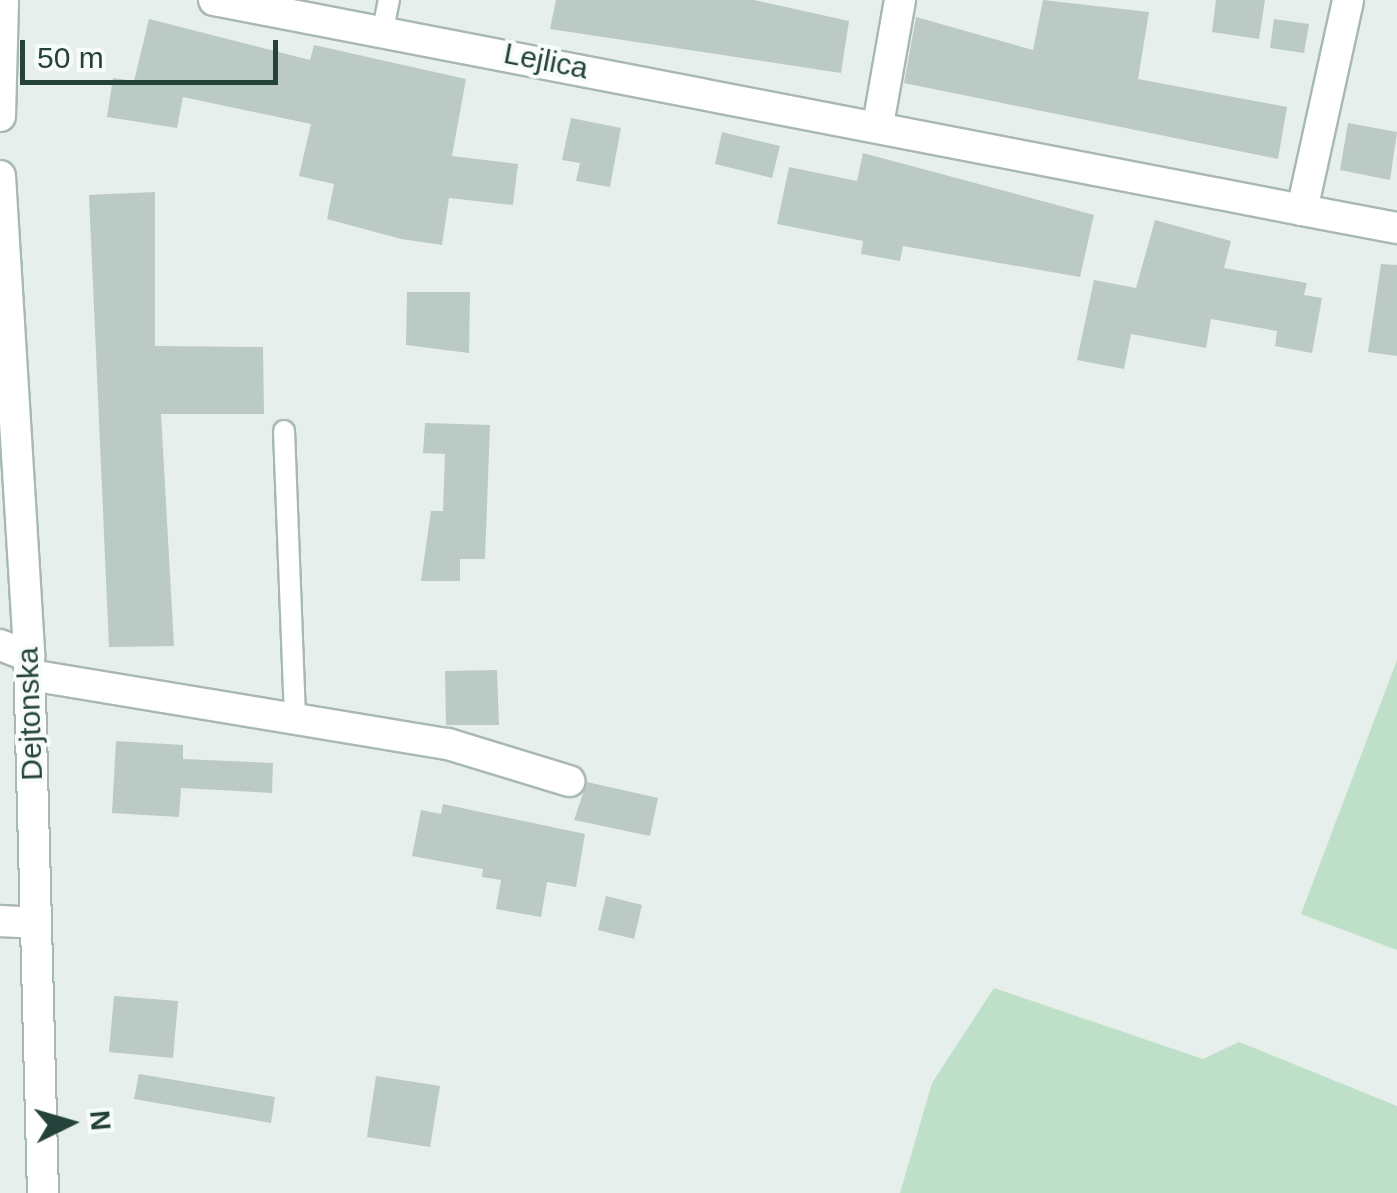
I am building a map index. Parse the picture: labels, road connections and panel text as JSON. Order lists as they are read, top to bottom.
{
  "streets": {
    "street": ["Lejlica", "Dejtonska"]
  },
  "scale_bar": "50 m",
  "north": "right"
}
